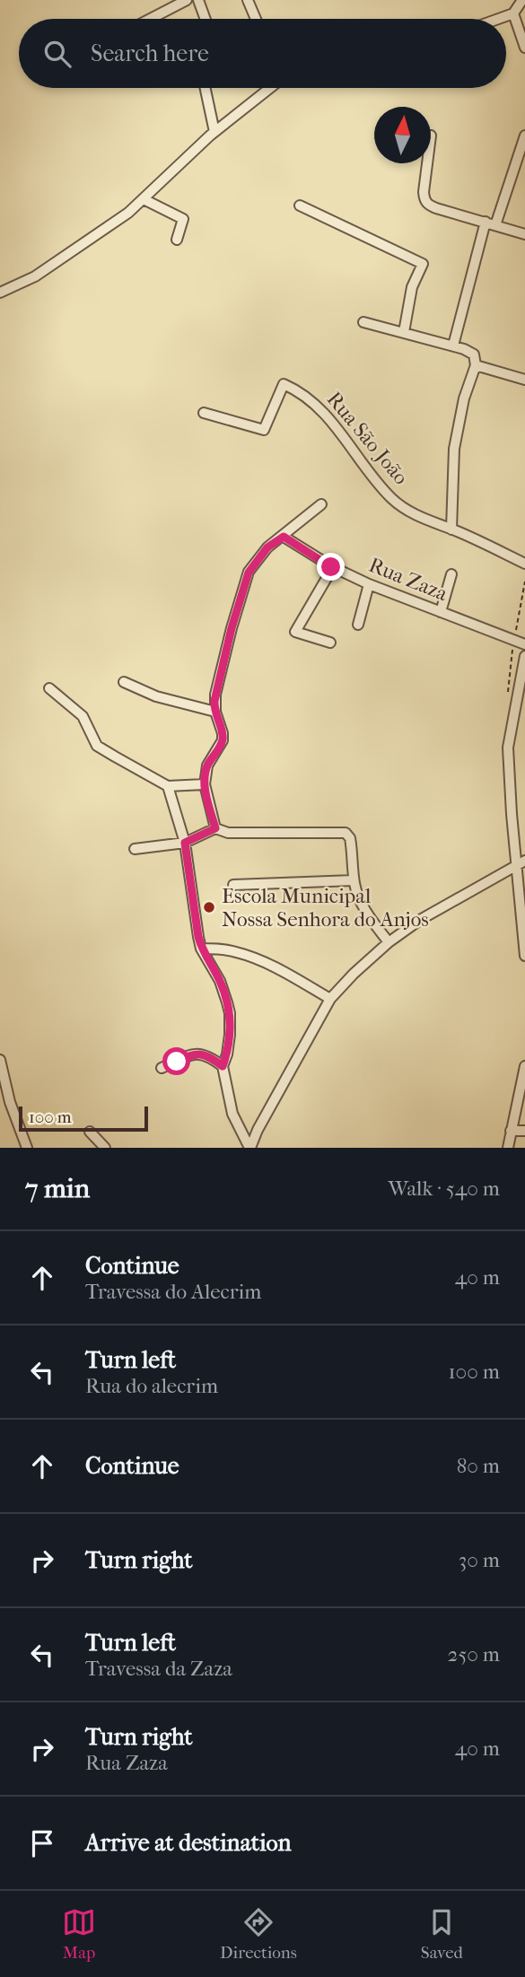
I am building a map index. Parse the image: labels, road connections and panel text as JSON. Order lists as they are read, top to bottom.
{
  "streets": {
    "street": ["Rua São João", "Rua Zaza"]
  },
  "places": ["Escola Municipal Nossa Senhora do Anjos"],
  "scale_bar": "100 m",
  "north": "top",
  "page": {
    "search": "Search here",
    "scale": "100 m",
    "heading": ["7 min", "Walk · 540 m"],
    "list": [
      ["Continue", "Travessa do Alecrim", "40 m"],
      ["Turn left", "Rua do alecrim", "100 m"],
      ["Continue", "80 m"],
      ["Turn right", "30 m"],
      ["Turn left", "Travessa da Zaza", "250 m"],
      ["Turn right", "Rua Zaza", "40 m"],
      "Arrive at destination"
    ],
    "nav": ["Map", "Directions", "Saved"]
  }
}
